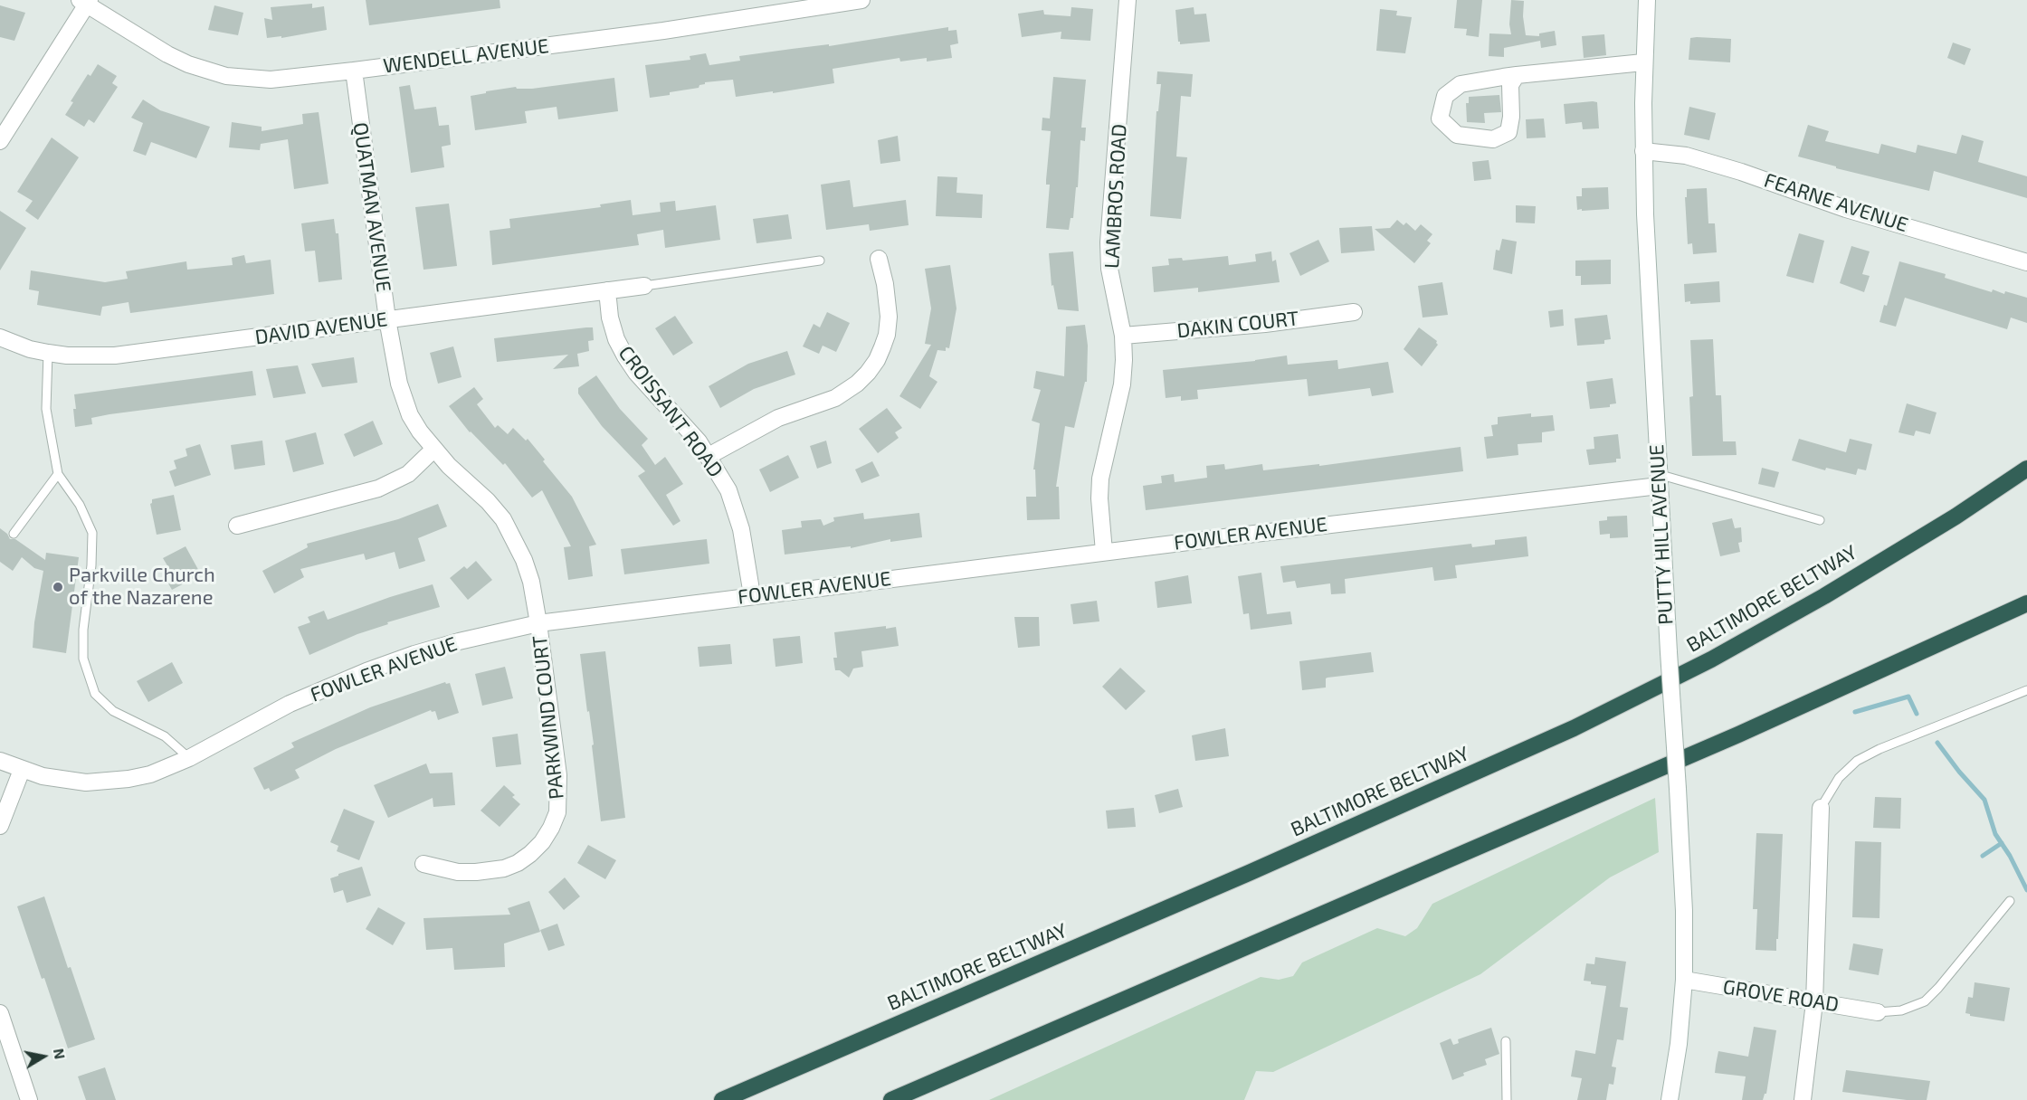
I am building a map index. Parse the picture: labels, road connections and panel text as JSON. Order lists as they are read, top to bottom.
{
  "streets": {
    "highway": ["BALTIMORE BELTWAY"],
    "street": [
      "WENDELL AVENUE",
      "LAMBROS ROAD",
      "FEARNE AVENUE",
      "QUATMAN AVENUE",
      "DAKIN COURT",
      "DAVID AVENUE",
      "CROISSANT ROAD",
      "FOWLER AVENUE",
      "PUTTY HILL AVENUE",
      "PARKWIND COURT",
      "GROVE ROAD"
    ]
  },
  "crossings": [
    ["WENDELL AVENUE", "QUATMAN AVENUE"],
    ["LAMBROS ROAD", "DAKIN COURT"],
    ["LAMBROS ROAD", "FOWLER AVENUE"],
    ["FEARNE AVENUE", "PUTTY HILL AVENUE"],
    ["QUATMAN AVENUE", "DAVID AVENUE"],
    ["QUATMAN AVENUE", "FOWLER AVENUE"],
    ["QUATMAN AVENUE", "PARKWIND COURT"],
    ["DAVID AVENUE", "CROISSANT ROAD"],
    ["CROISSANT ROAD", "FOWLER AVENUE"],
    ["FOWLER AVENUE", "PUTTY HILL AVENUE"],
    ["FOWLER AVENUE", "PARKWIND COURT"],
    ["PUTTY HILL AVENUE", "GROVE ROAD"]
  ],
  "places": ["Parkville Church of the Nazarene"],
  "north": "right"
}
